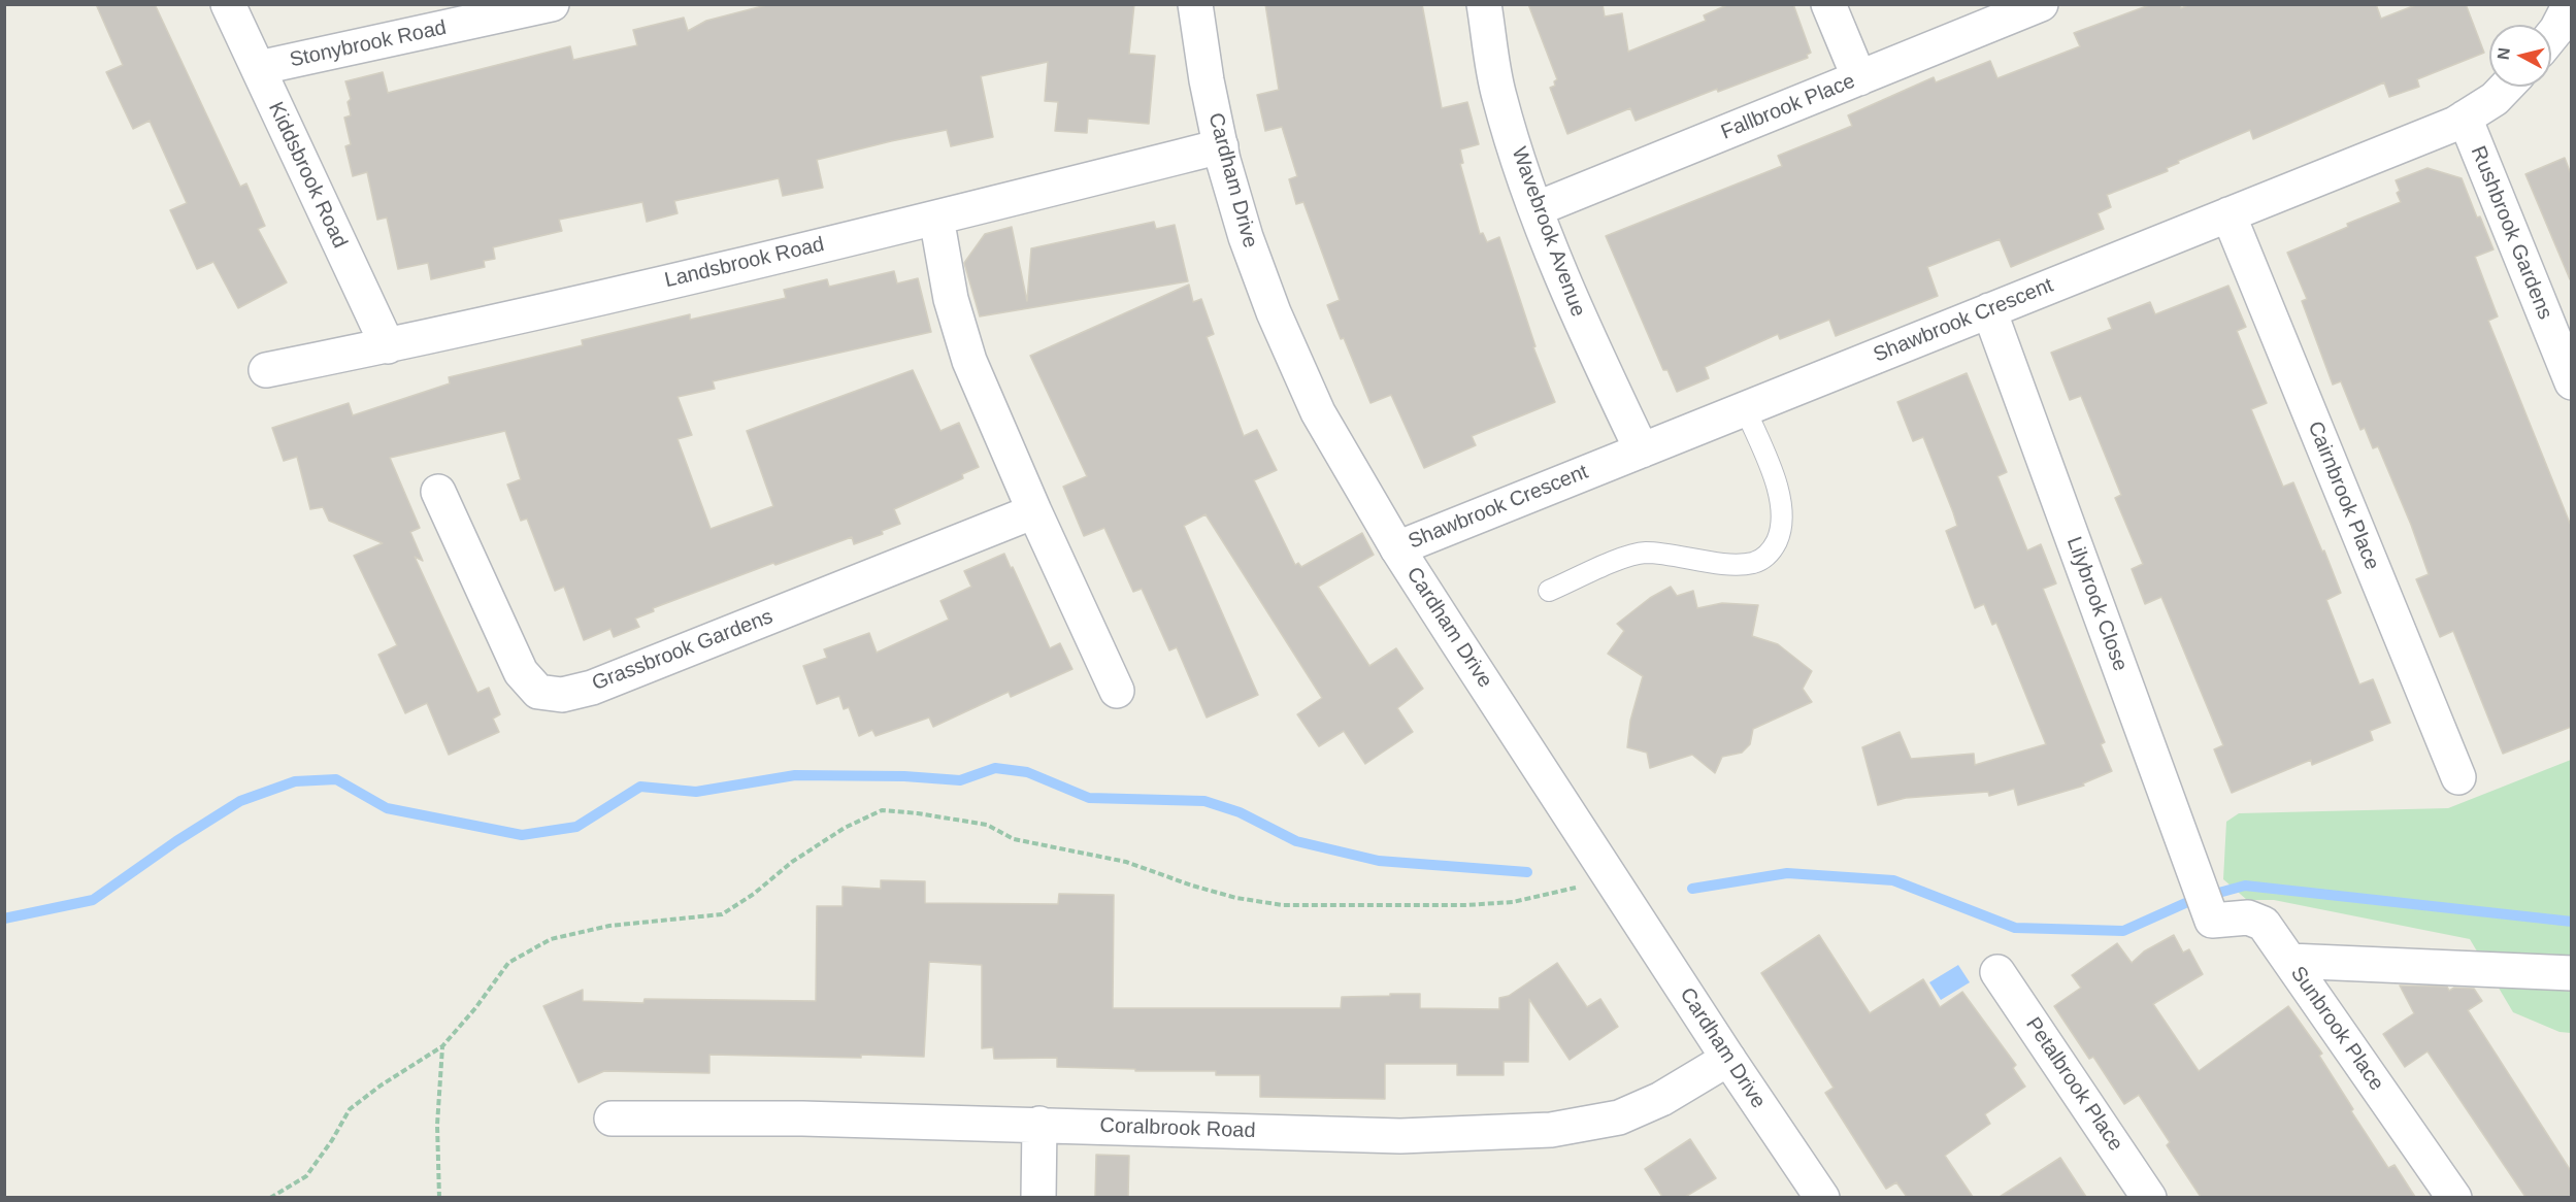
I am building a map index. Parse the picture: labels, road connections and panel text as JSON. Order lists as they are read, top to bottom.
{
  "streets": {
    "street": [
      "Stonybrook Road",
      "Fallbrook Place",
      "Kiddsbrook Road",
      "Cardham Drive",
      "Wavebrook Avenue",
      "Rushbrook Gardens",
      "Landsbrook Road",
      "Shawbrook Crescent",
      "Cairnbrook Place",
      "Lilybrook Close",
      "Grassbrook Gardens",
      "Sunbrook Place",
      "Petalbrook Place",
      "Coralbrook Road"
    ]
  },
  "crossings": [
    ["Stonybrook Road", "Kiddsbrook Road"],
    ["Fallbrook Place", "Wavebrook Avenue"],
    ["Kiddsbrook Road", "Landsbrook Road"],
    ["Cardham Drive", "Landsbrook Road"],
    ["Cardham Drive", "Shawbrook Crescent"],
    ["Cardham Drive", "Coralbrook Road"],
    ["Wavebrook Avenue", "Shawbrook Crescent"],
    ["Rushbrook Gardens", "Shawbrook Crescent"],
    ["Shawbrook Crescent", "Cairnbrook Place"],
    ["Shawbrook Crescent", "Lilybrook Close"],
    ["Lilybrook Close", "Sunbrook Place"]
  ],
  "north": "left"
}
